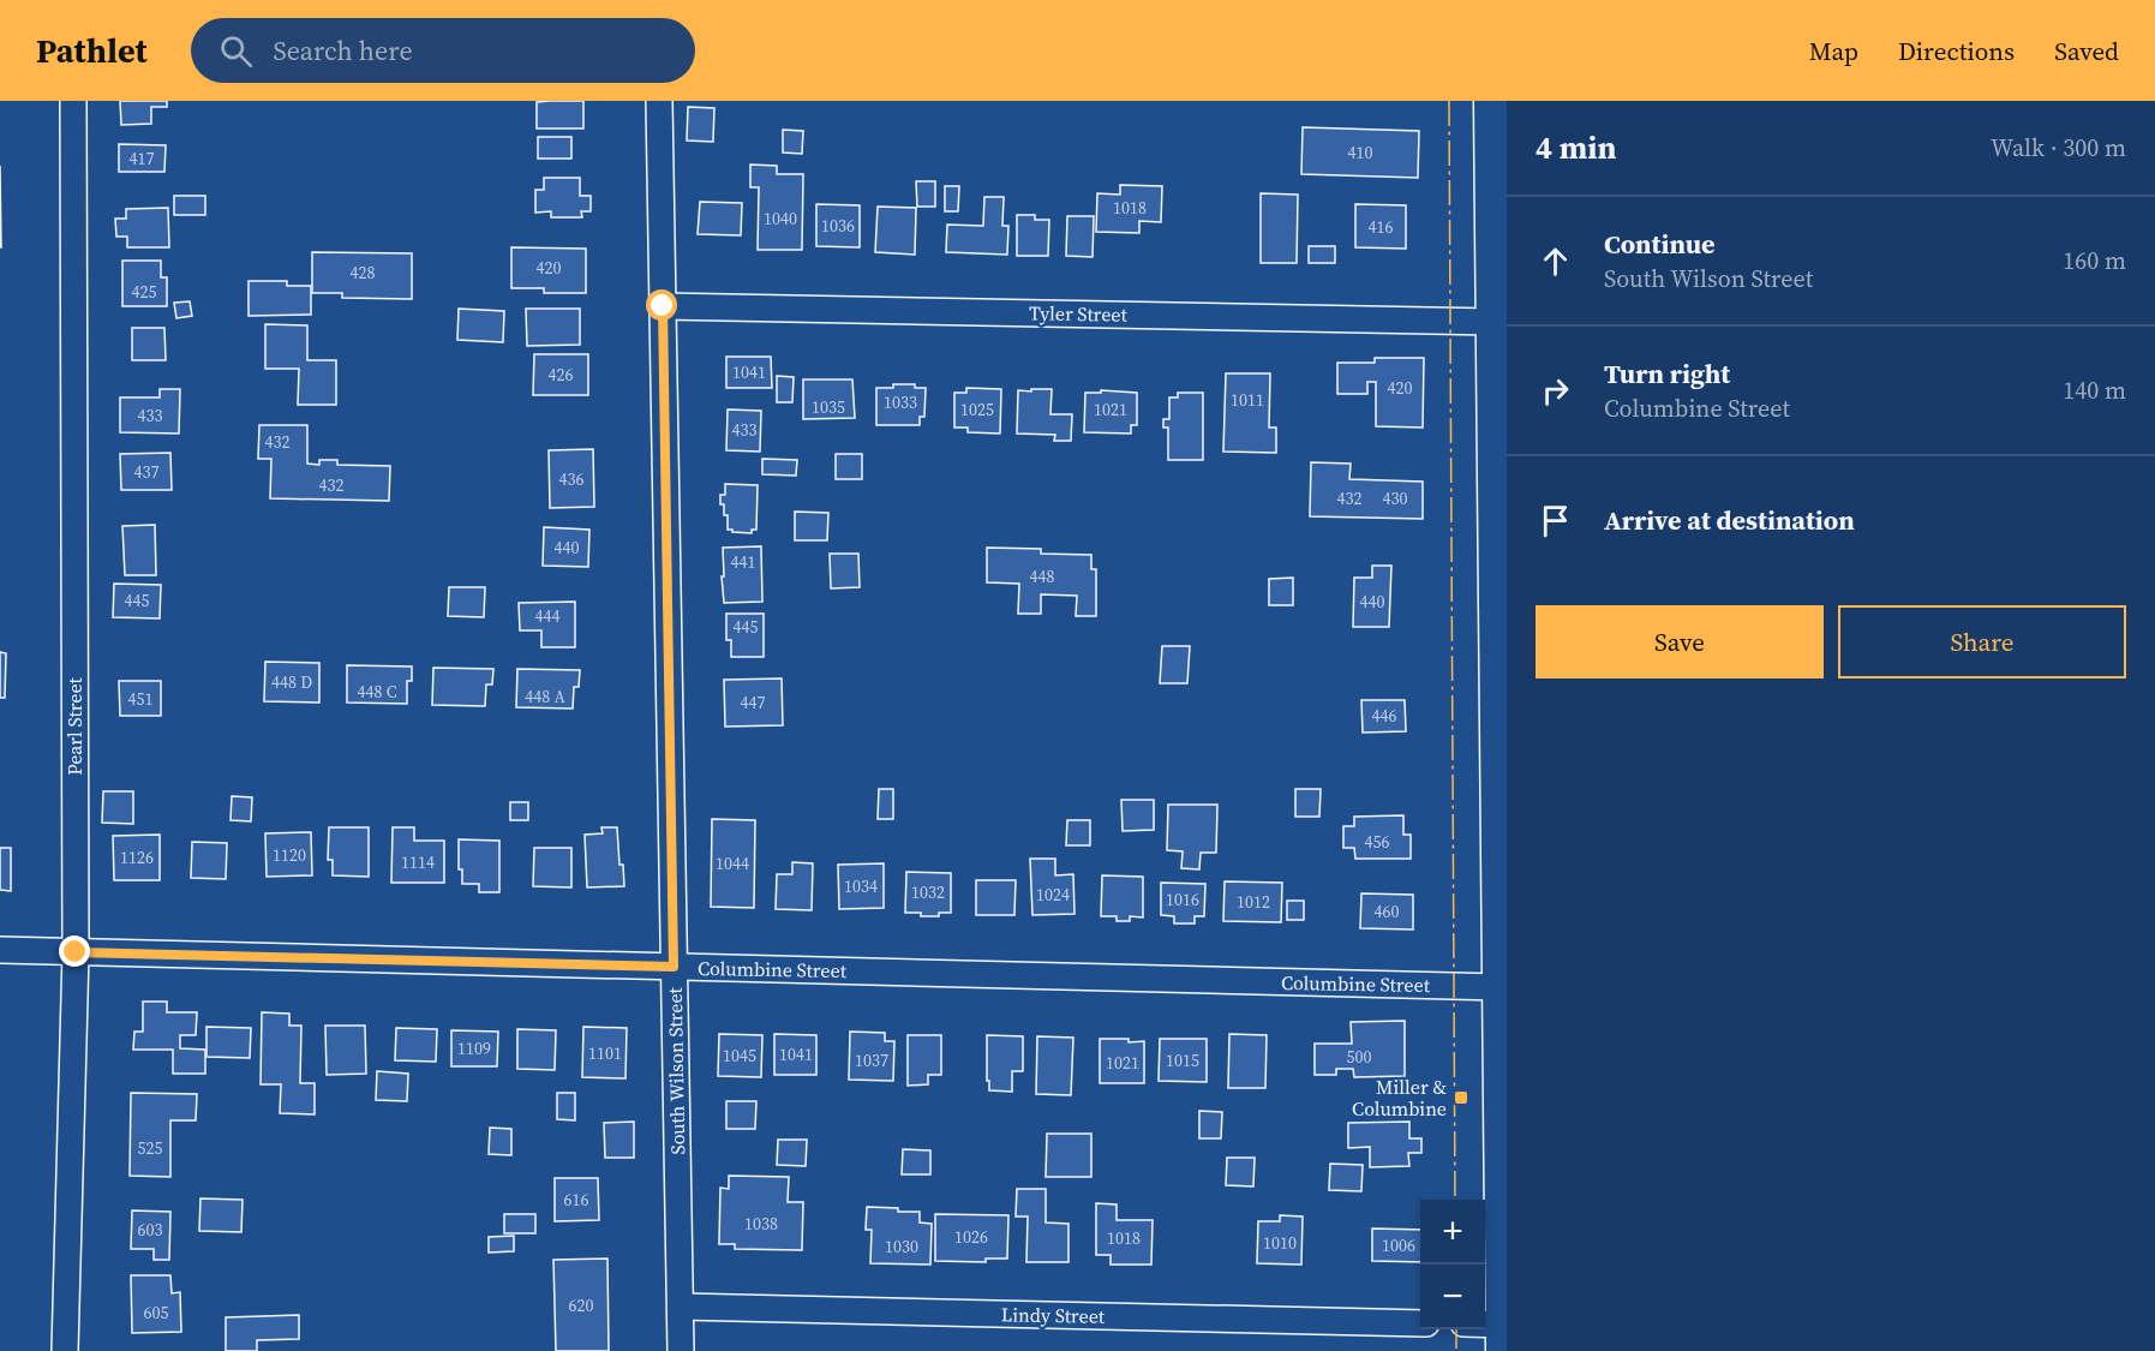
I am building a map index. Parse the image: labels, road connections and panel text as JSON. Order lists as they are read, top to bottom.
{
  "streets": {
    "street": [
      "Tyler Street",
      "Pearl Street",
      "Columbine Street",
      "South Wilson Street",
      "Lindy Street"
    ]
  },
  "crossings": [
    ["Tyler Street", "South Wilson Street"],
    ["Pearl Street", "Columbine Street"],
    ["Columbine Street", "South Wilson Street"],
    ["South Wilson Street", "Lindy Street"]
  ],
  "places": {
    "transit": ["Miller & Columbine"]
  },
  "house_numbers": [
    "410",
    "417",
    "1018",
    "1040",
    "1036",
    "416",
    "420",
    "428",
    "425",
    "1041",
    "426",
    "420",
    "1011",
    "1033",
    "1035",
    "1025",
    "1021",
    "433",
    "433",
    "432",
    "437",
    "436",
    "432",
    "432",
    "430",
    "440",
    "441",
    "448",
    "445",
    "440",
    "444",
    "445",
    "448 D",
    "448 C",
    "448 A",
    "451",
    "447",
    "446",
    "456",
    "1120",
    "1126",
    "1114",
    "1044",
    "1034",
    "1032",
    "1024",
    "1016",
    "1012",
    "460",
    "1109",
    "1101",
    "1041",
    "1045",
    "500",
    "1037",
    "1015",
    "1021",
    "525",
    "616",
    "1038",
    "603",
    "1026",
    "1018",
    "1010",
    "1006",
    "1030",
    "620",
    "605"
  ],
  "page": {
    "header": "Pathlet",
    "search": "Search here",
    "nav": ["Map", "Directions", "Saved"],
    "heading": ["4 min", "Walk · 300 m"],
    "list": [
      ["Continue", "South Wilson Street", "160 m"],
      ["Turn right", "Columbine Street", "140 m"],
      "Arrive at destination"
    ],
    "buttons": ["Save", "Share"],
    "map_buttons": ["+", "−"]
  }
}
